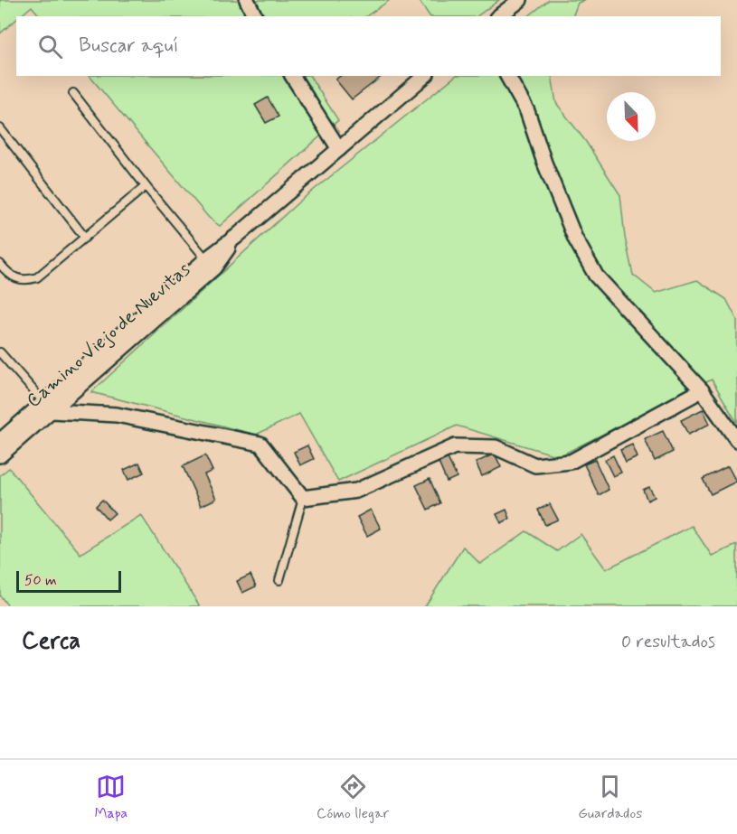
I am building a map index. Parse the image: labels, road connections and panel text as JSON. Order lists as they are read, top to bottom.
{
  "streets": {
    "street": ["Camino Viejo de Nuevitas"]
  },
  "scale_bar": "50 m",
  "north": "bottom right",
  "page": {
    "search": "Buscar aquí",
    "scale": "50 m",
    "heading": ["Cerca", "0 resultados"],
    "nav": ["Mapa", "Cómo llegar", "Guardados"]
  }
}
